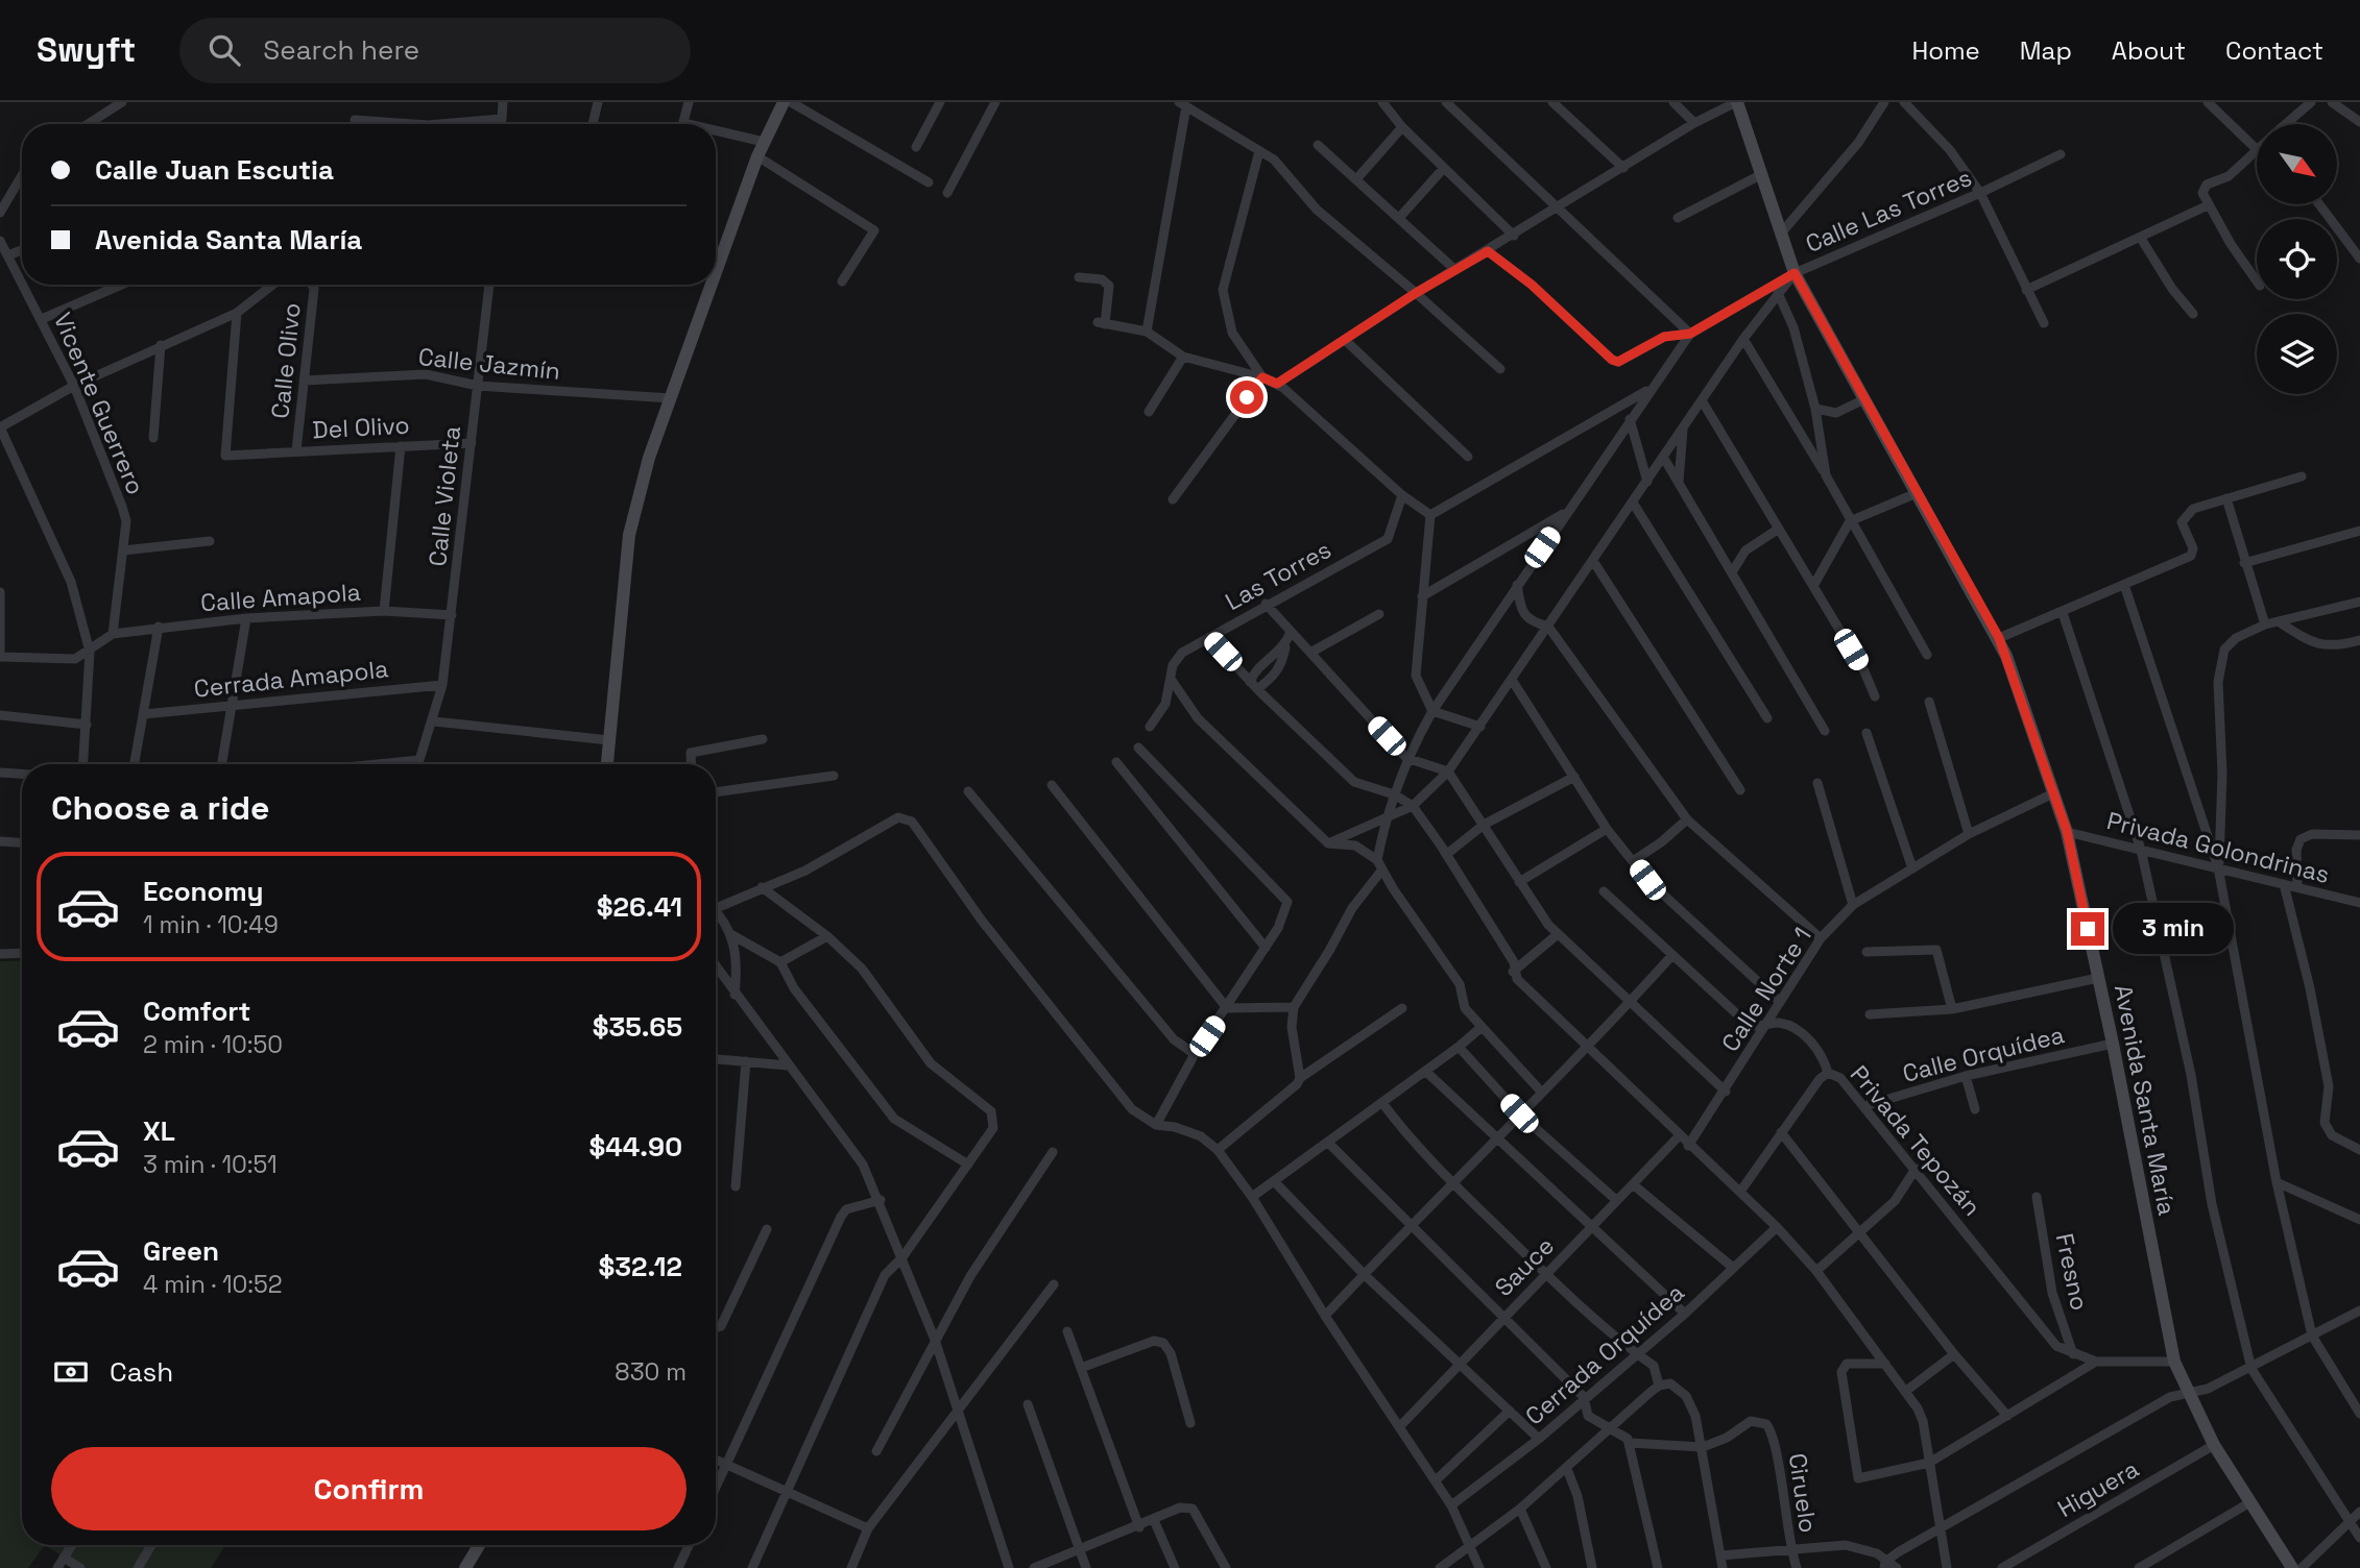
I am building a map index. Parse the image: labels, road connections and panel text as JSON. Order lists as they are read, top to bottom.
{
  "streets": {
    "main road": ["Avenida Santa María"],
    "street": [
      "Calle Las Torres",
      "Calle Olivo",
      "Calle Jazmín",
      "Vicente Guerrero",
      "Del Olivo",
      "Calle Violeta",
      "Las Torres",
      "Calle Amapola",
      "Cerrada Amapola",
      "Privada Golondrinas",
      "Calle Norte 1",
      "Calle Orquídea",
      "Privada Tepozán",
      "Sauce",
      "Fresno",
      "Cerrada Orquídea",
      "Higuera",
      "Ciruelo"
    ]
  },
  "crossings": [
    ["Calle Las Torres", "Avenida Santa María"],
    ["Calle Olivo", "Calle Jazmín"],
    ["Calle Olivo", "Del Olivo"],
    ["Calle Jazmín", "Calle Violeta"],
    ["Vicente Guerrero", "Calle Amapola"],
    ["Del Olivo", "Calle Violeta"],
    ["Calle Violeta", "Calle Amapola"],
    ["Calle Violeta", "Cerrada Amapola"],
    ["Privada Golondrinas", "Avenida Santa María"],
    ["Calle Norte 1", "Avenida Santa María"],
    ["Calle Norte 1", "Privada Tepozán"],
    ["Calle Orquídea", "Avenida Santa María"],
    ["Calle Orquídea", "Privada Tepozán"],
    ["Avenida Santa María", "Privada Tepozán"],
    ["Avenida Santa María", "Higuera"],
    ["Privada Tepozán", "Fresno"]
  ],
  "north": "bottom right",
  "page": {
    "header": "Swyft",
    "search": "Search here",
    "nav": [
      "Home",
      "Map",
      "About",
      "Contact"
    ],
    "banner": ["Calle Juan Escutia", "Avenida Santa María"],
    "heading": "Choose a ride",
    "list": [
      {
        "name": "Economy",
        "note": "1 min · 10:49",
        "value": "$26.41"
      },
      {
        "name": "Comfort",
        "note": "2 min · 10:50",
        "value": "$35.65"
      },
      {
        "name": "XL",
        "note": "3 min · 10:51",
        "value": "$44.90"
      },
      {
        "name": "Green",
        "note": "4 min · 10:52",
        "value": "$32.12"
      }
    ],
    "bubble": "3 min",
    "pay": ["Cash", "830 m"],
    "buttons": "Confirm"
  }
}
